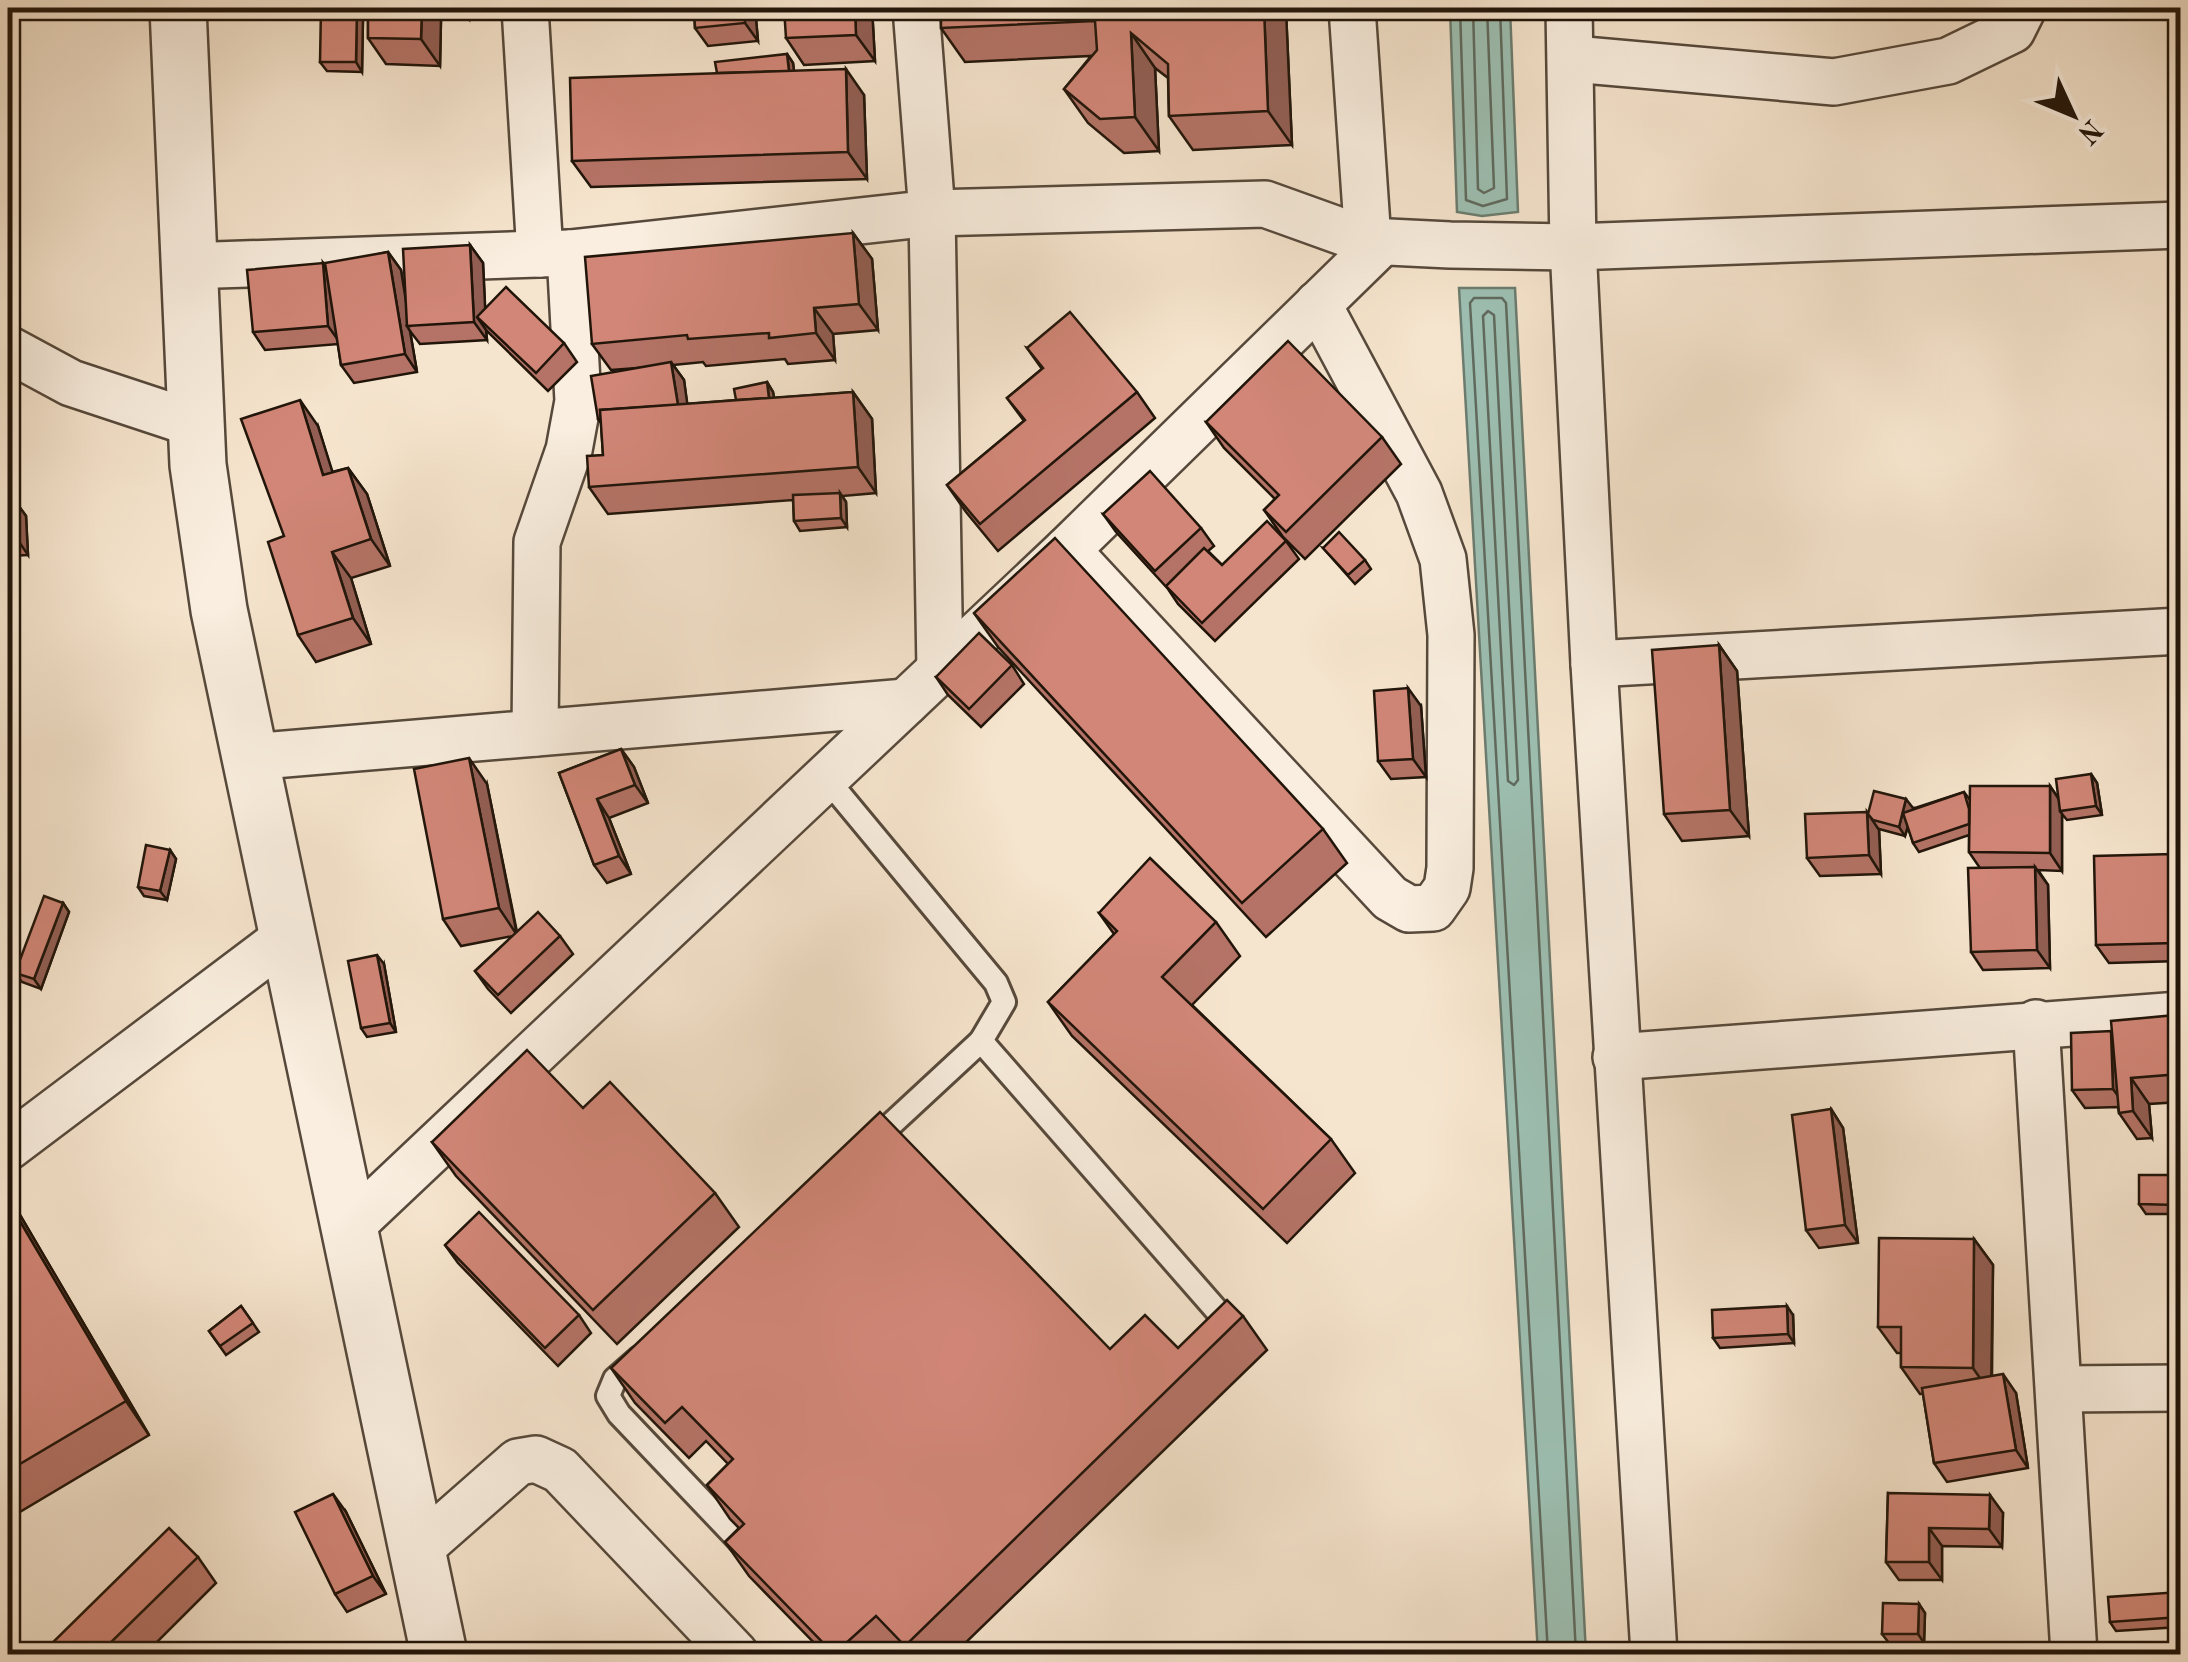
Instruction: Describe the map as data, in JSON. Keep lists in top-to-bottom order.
{
  "north": "bottom right"
}
